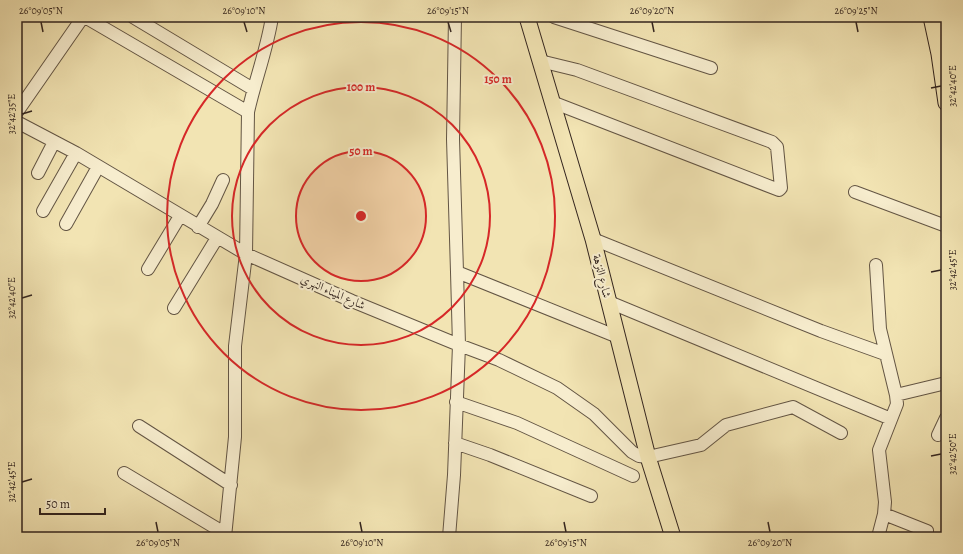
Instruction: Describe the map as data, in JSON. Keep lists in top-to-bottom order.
{
  "streets": {
    "main road": ["شارع النزهة"],
    "street": ["شارع الميناء النهري"]
  },
  "crossings": [
    ["شارع النزهة", "شارع الميناء النهري"]
  ],
  "scale_bar": "50 m",
  "coordinates": [
    "26°09'05\"N",
    "26°09'10\"N",
    "26°09'15\"N",
    "26°09'20\"N",
    "26°09'25\"N",
    "32°42'40\"E",
    "32°42'35\"E",
    "32°42'45\"E",
    "32°42'50\"E"
  ],
  "rings": ["150 m", "100 m", "50 m"]
}
